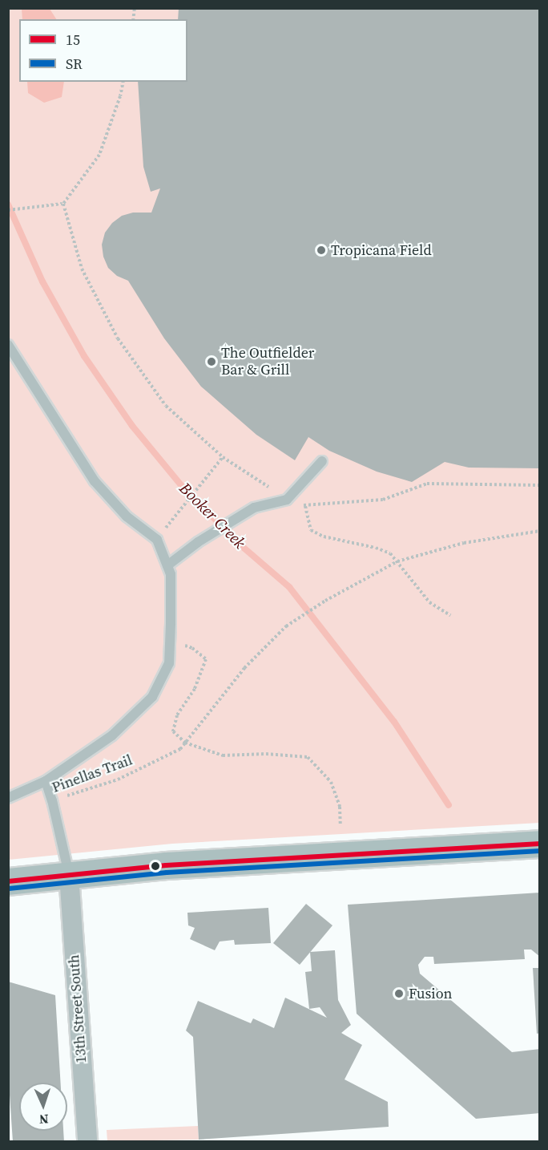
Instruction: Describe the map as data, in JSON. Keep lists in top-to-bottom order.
{
  "streets": {
    "street": ["13th Street South"],
    "path": ["Pinellas Trail"]
  },
  "water": ["Booker Creek"],
  "places": ["Tropicana Field", "The Outfielder Bar & Grill", "Fusion"],
  "lines": ["transit line 15", "transit line SR"],
  "legend": ["15", "SR"],
  "north": "bottom"
}
